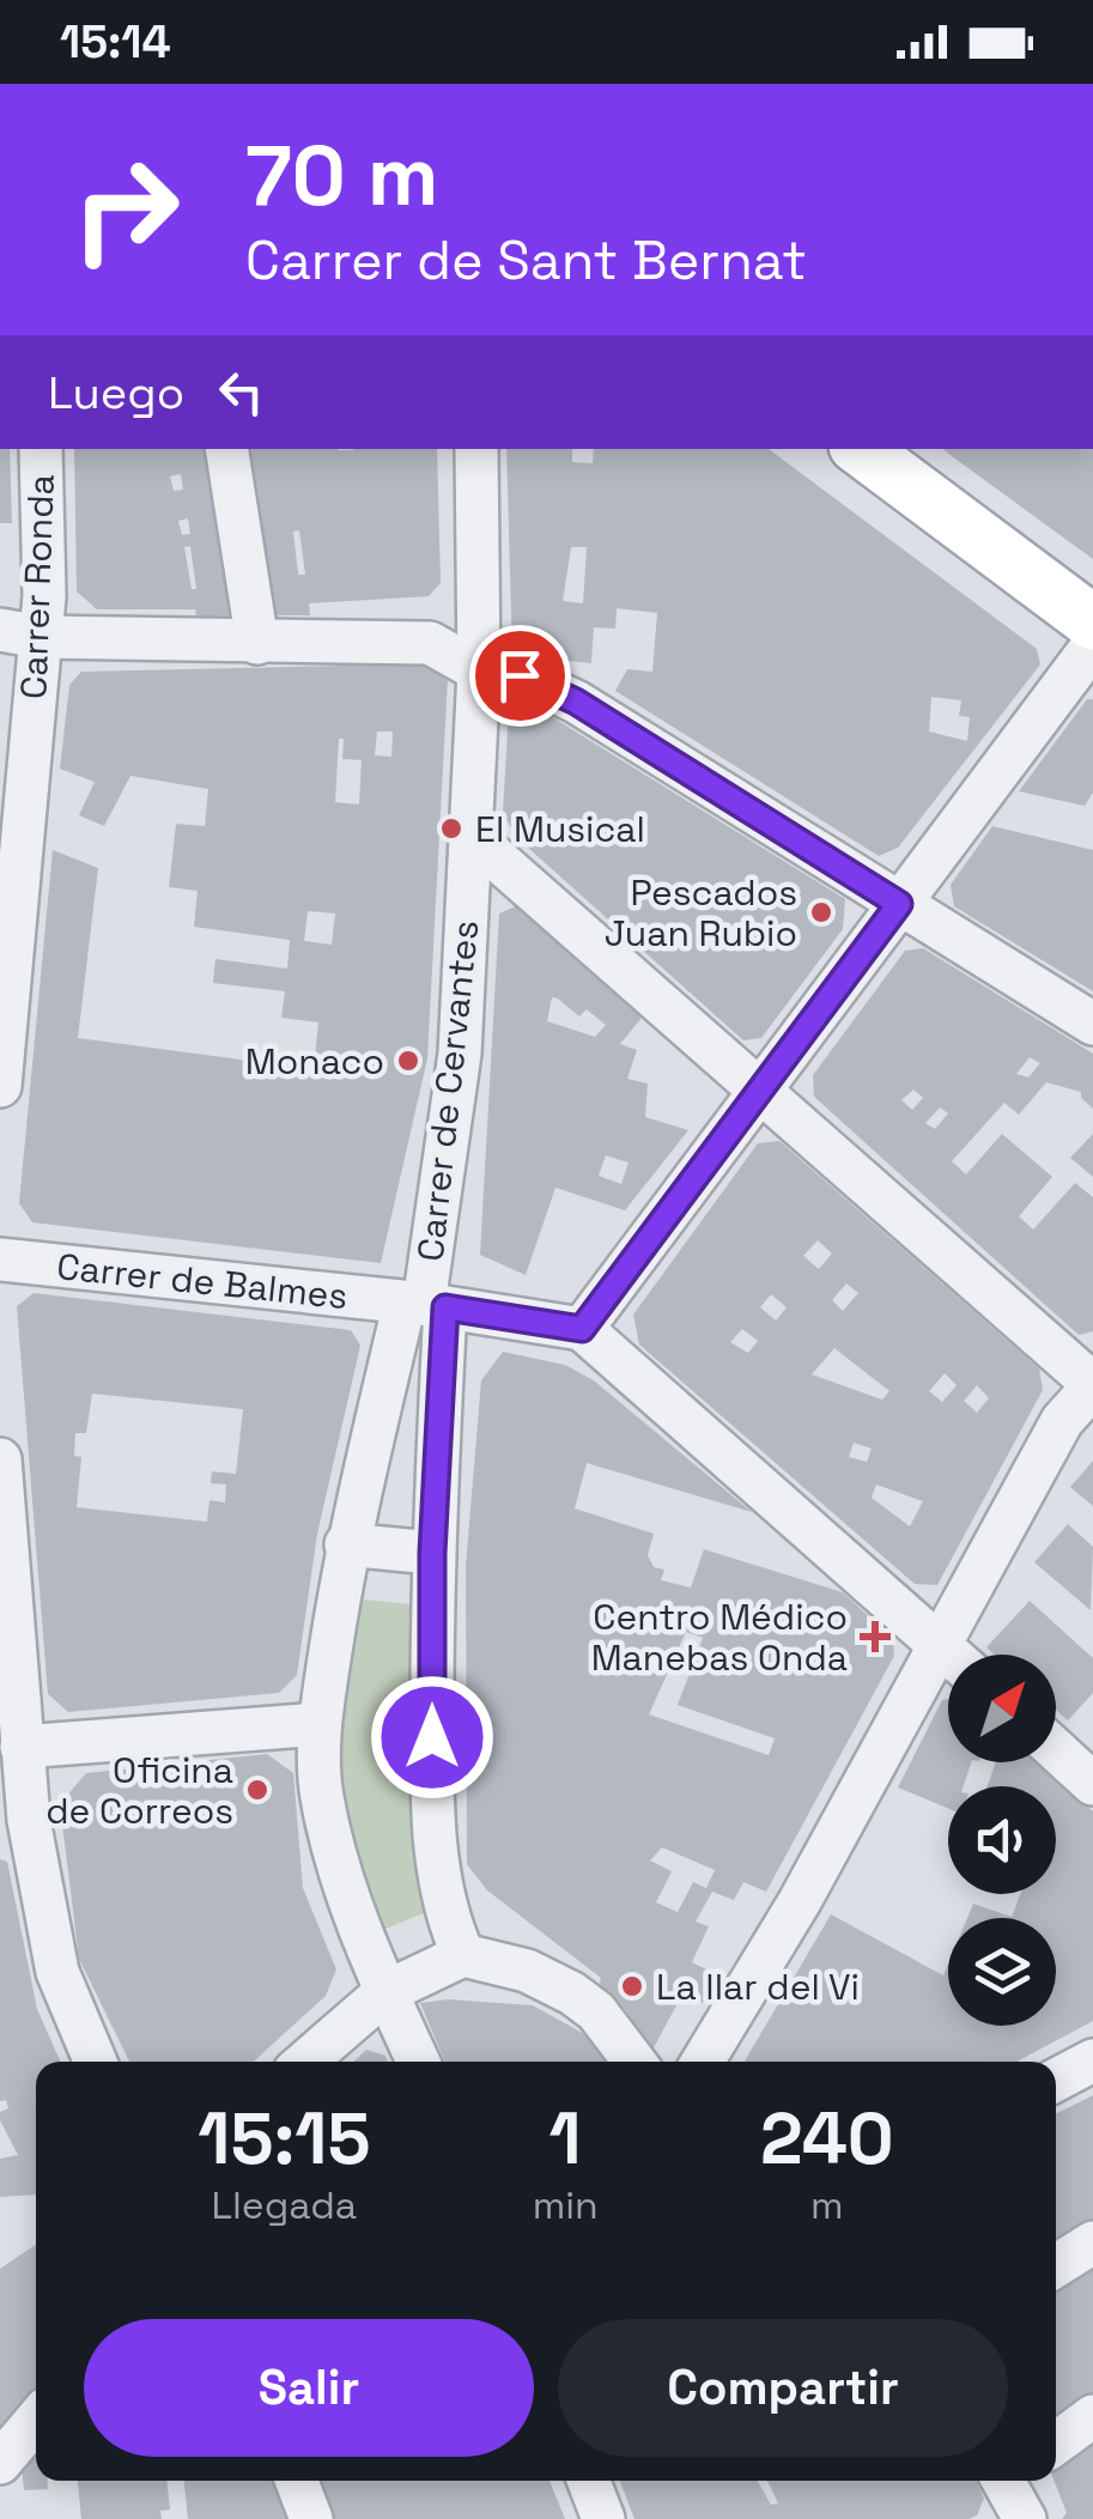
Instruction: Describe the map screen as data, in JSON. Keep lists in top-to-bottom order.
{
  "streets": {
    "street": ["Carrer Ronda", "Carrer de Cervantes", "Carrer de Balmes"]
  },
  "crossings": [
    ["Carrer de Cervantes", "Carrer de Balmes"]
  ],
  "places": {
    "other": [
      "El Musical",
      "Pescados Juan Rubio",
      "Monaco",
      "Oficina de Correos",
      "La llar del Vi"
    ],
    "health": ["Centro Médico Manebas Onda"]
  },
  "north": "top right",
  "page": {
    "status": "15:14",
    "turn": ["70 m", "Carrer de Sant Bernat"],
    "then": "Luego",
    "eta": [
      "15:15",
      "Llegada",
      "1",
      "min",
      "240",
      "m"
    ],
    "buttons": ["Salir", "Compartir"]
  }
}
